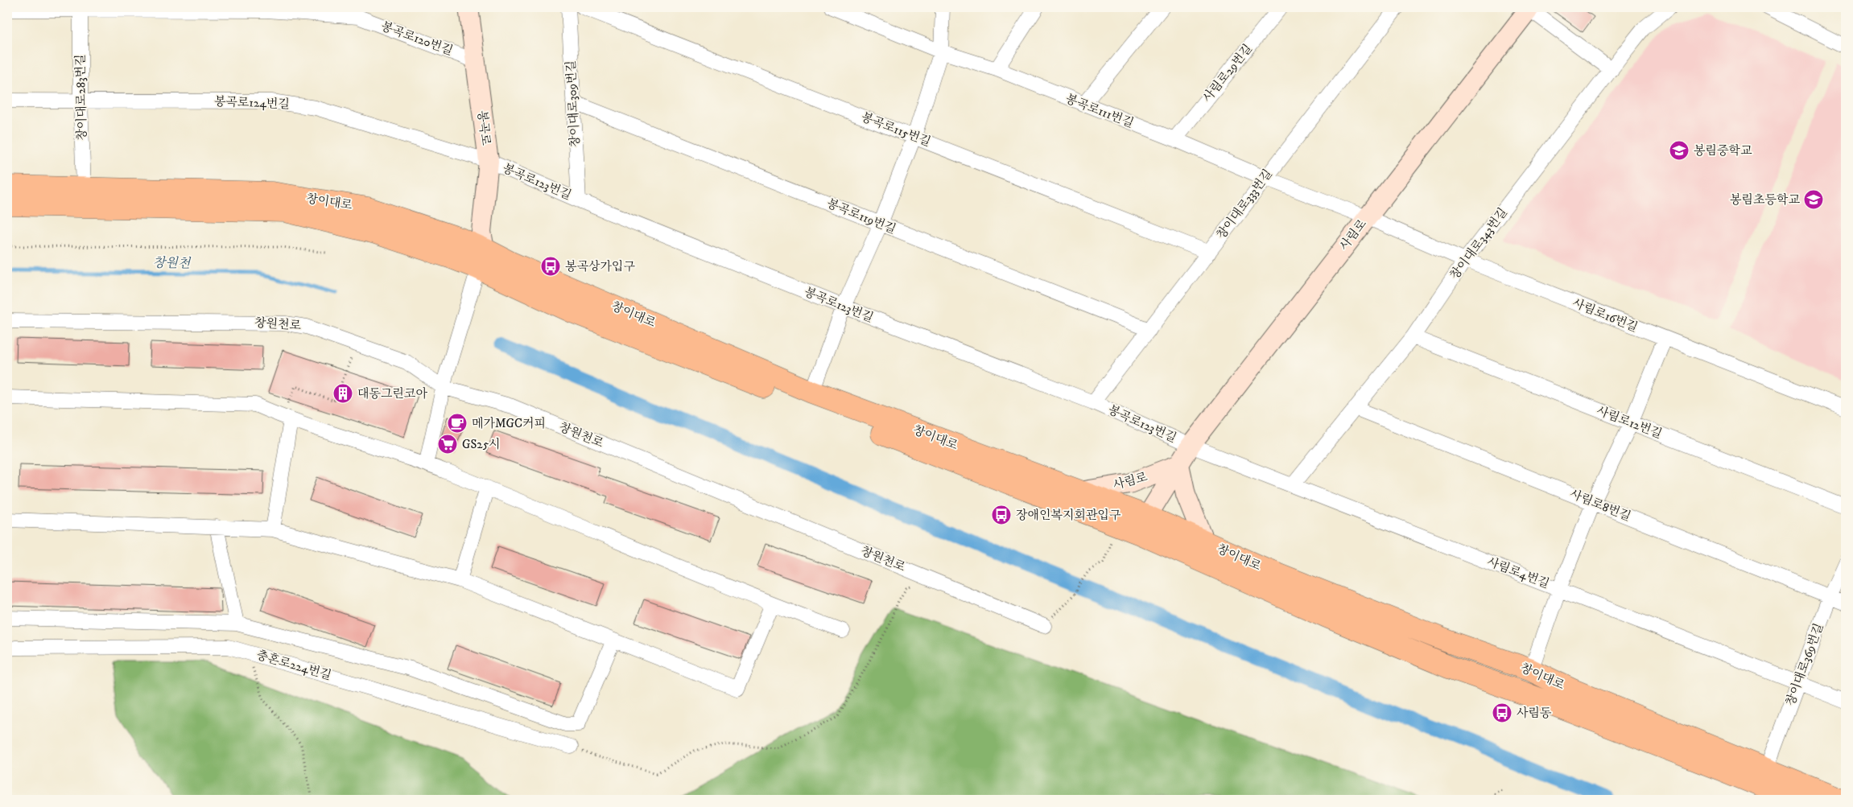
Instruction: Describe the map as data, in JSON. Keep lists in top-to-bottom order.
{
  "streets": {
    "main road": ["창이대로"],
    "street": [
      "봉곡로120번길",
      "사림로29번길",
      "창이대로283번길",
      "봉곡로124번길",
      "창이대로309번길",
      "봉곡로111번길",
      "봉곡로",
      "봉곡로115번길",
      "봉곡로123번길",
      "창이대로333번길",
      "봉곡로119번길",
      "사림로",
      "창이대로343번길",
      "사림로16번길",
      "창원천로",
      "사림로12번길",
      "사림로8번길",
      "사림로4번길",
      "창이대로369번길",
      "충혼로224번길"
    ]
  },
  "crossings": [
    ["봉곡로120번길", "창이대로283번길"],
    ["봉곡로120번길", "봉곡로"],
    ["사림로29번길", "봉곡로111번길"],
    ["창이대로283번길", "봉곡로124번길"],
    ["창이대로283번길", "창이대로"],
    ["봉곡로124번길", "봉곡로"],
    ["봉곡로124번길", "봉곡로123번길"],
    ["창이대로309번길", "봉곡로123번길"],
    ["창이대로309번길", "봉곡로119번길"],
    ["봉곡로111번길", "창이대로333번길"],
    ["봉곡로111번길", "사림로"],
    ["봉곡로111번길", "사림로16번길"],
    ["봉곡로", "봉곡로123번길"],
    ["봉곡로", "창이대로"],
    ["봉곡로115번길", "창이대로333번길"],
    ["봉곡로123번길", "창이대로333번길"],
    ["봉곡로123번길", "사림로"],
    ["봉곡로123번길", "사림로4번길"],
    ["창이대로", "사림로"],
    ["창이대로", "창이대로369번길"],
    ["창이대로333번길", "봉곡로119번길"],
    ["사림로", "사림로16번길"],
    ["사림로", "사림로4번길"],
    ["창이대로343번길", "사림로16번길"],
    ["창이대로343번길", "사림로12번길"],
    ["창이대로343번길", "사림로8번길"],
    ["창이대로343번길", "사림로4번길"],
    ["사림로8번길", "창이대로369번길"],
    ["사림로4번길", "창이대로369번길"]
  ],
  "water": ["창원천"],
  "places": {
    "school or university": ["봉림중학교", "봉림초등학교"],
    "bus stop": ["봉곡상가입구", "장애인복지회관입구", "사림동"],
    "building": ["대동그린코아"],
    "cafe": ["메가MGC커피"],
    "supermarket": ["GS25시"]
  }
}
